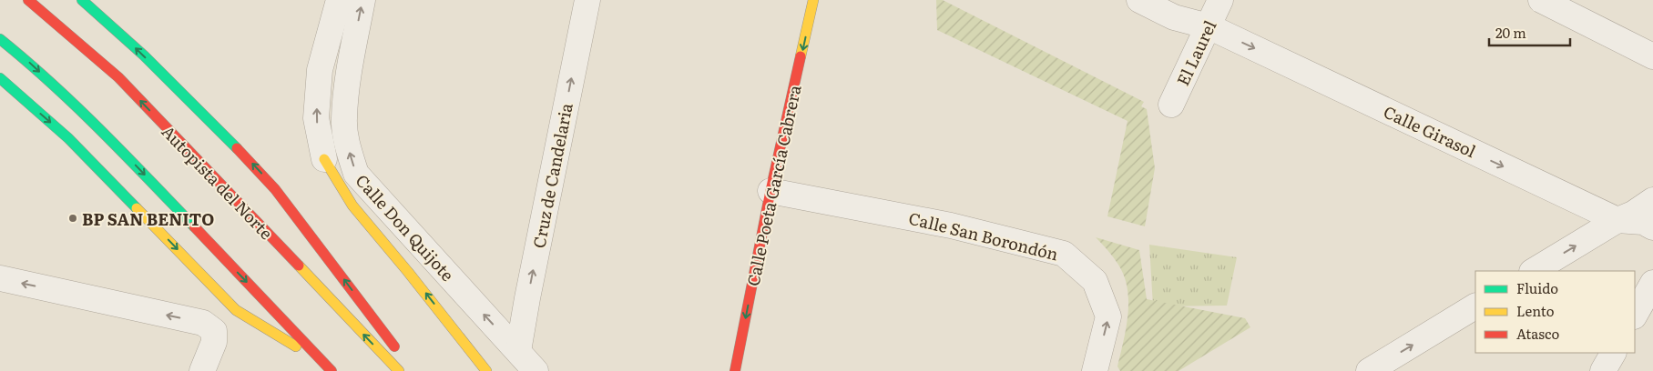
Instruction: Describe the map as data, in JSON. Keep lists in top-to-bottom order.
{
  "streets": {
    "main road": ["Autopista del Norte", "Calle Poeta García Cabrera"],
    "street": [
      "El Laurel",
      "Calle Girasol",
      "Cruz de Candelaria",
      "Calle Don Quijote",
      "Calle San Borondón"
    ]
  },
  "crossings": [
    ["El Laurel", "Calle Girasol"],
    ["Cruz de Candelaria", "Calle Don Quijote"],
    ["Calle Poeta García Cabrera", "Calle San Borondón"]
  ],
  "one_way": [
    "Calle Girasol",
    "Cruz de Candelaria",
    "Calle Poeta García Cabrera",
    "Calle Don Quijote",
    "Calle San Borondón"
  ],
  "places": ["BP SAN BENITO"],
  "legend": ["Fluido", "Lento", "Atasco"],
  "scale_bar": "20 m"
}
